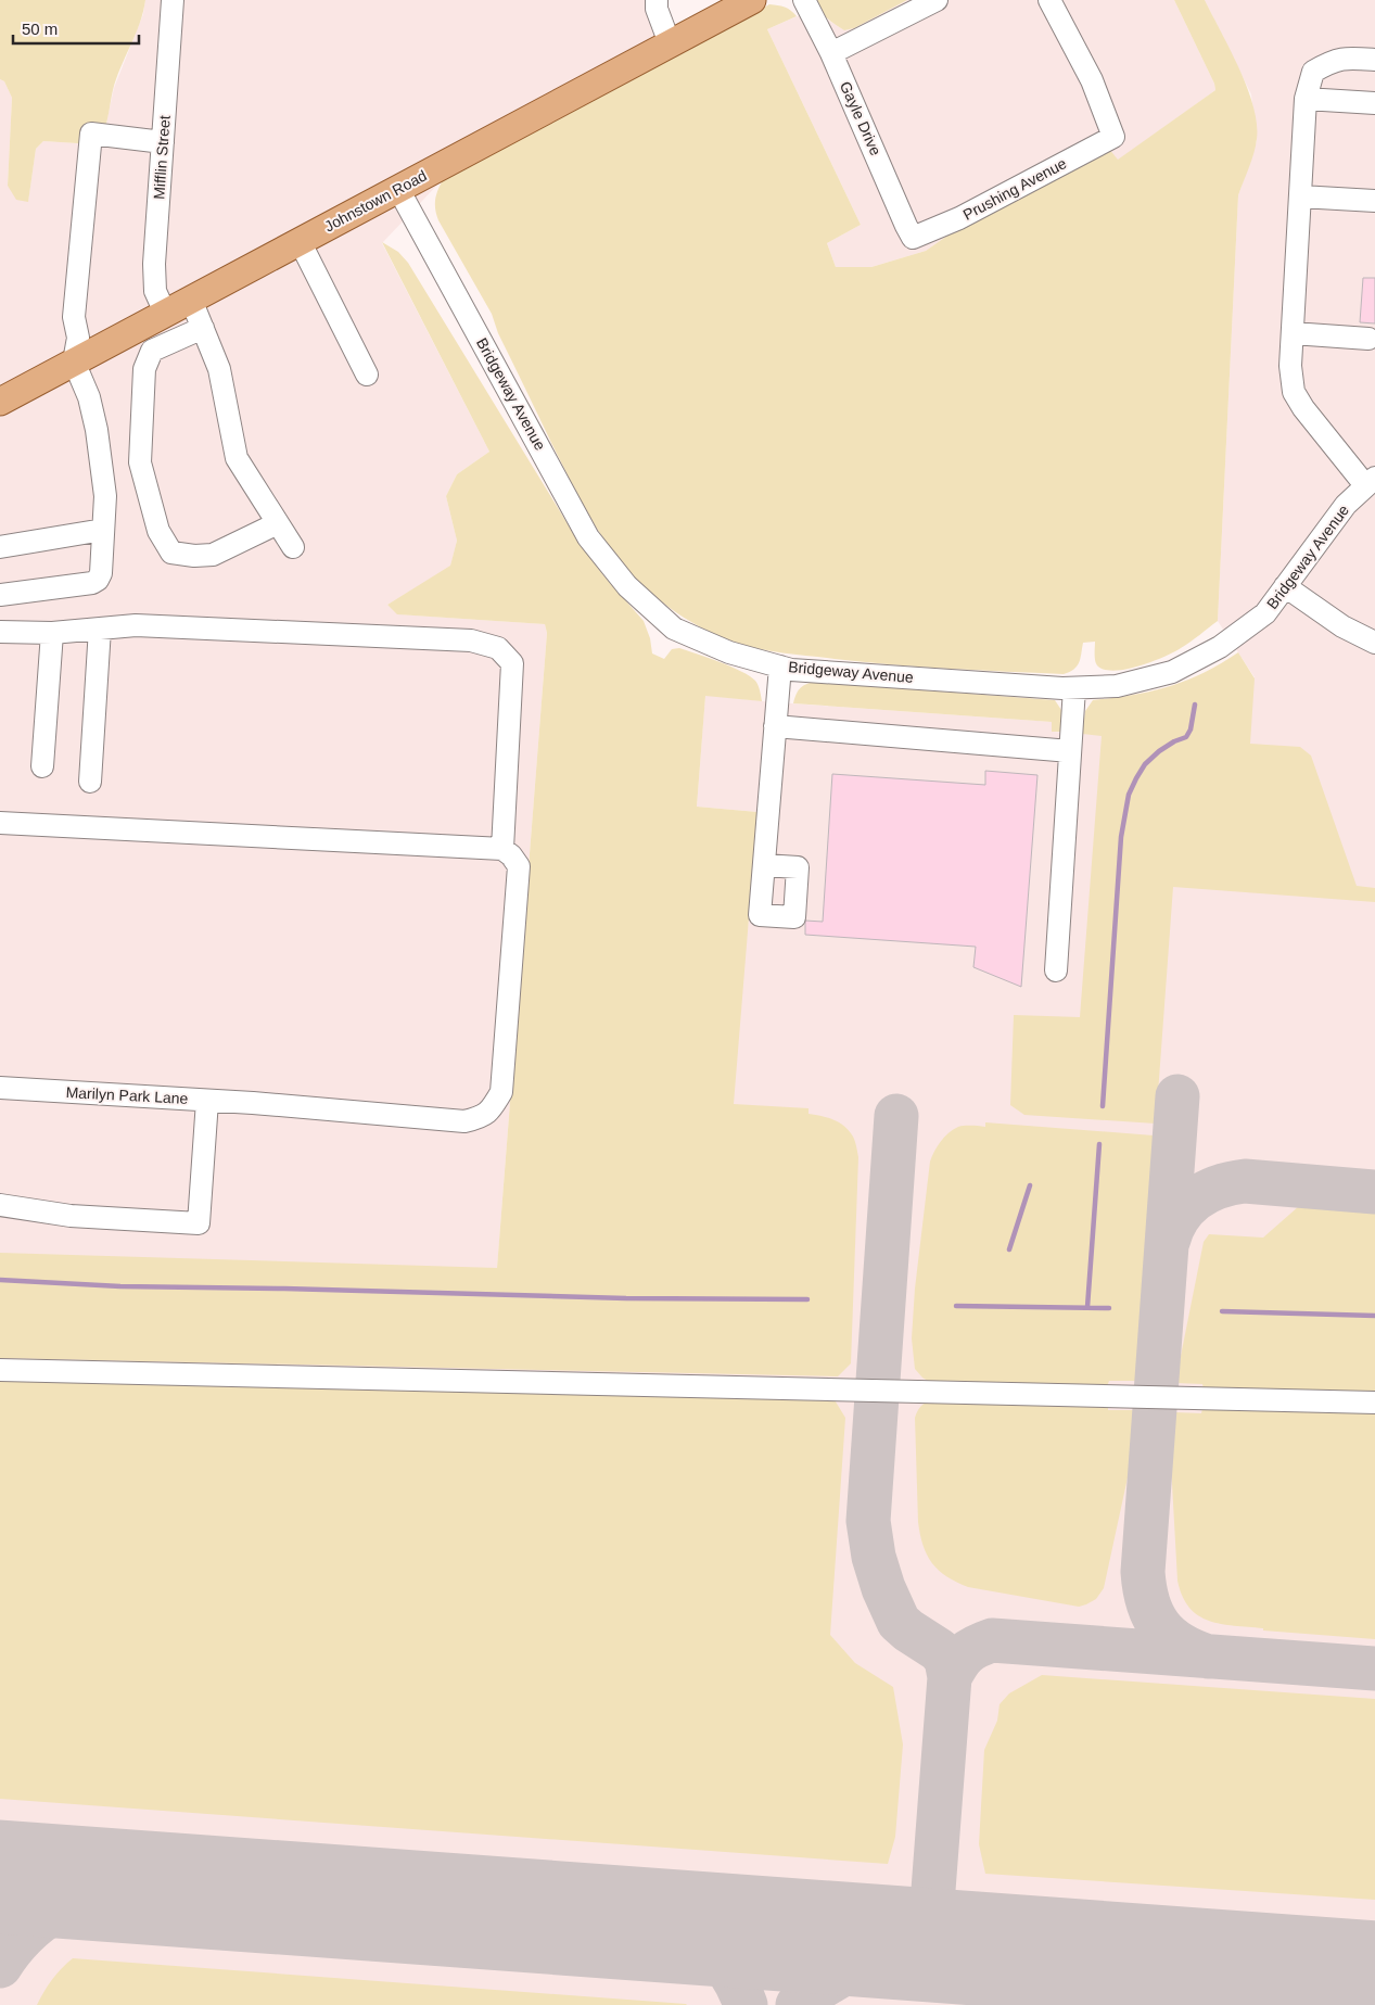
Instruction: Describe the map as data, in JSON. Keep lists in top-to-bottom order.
{
  "streets": {
    "main road": ["Johnstown Road"],
    "street": [
      "Gayle Drive",
      "Mifflin Street",
      "Prushing Avenue",
      "Bridgeway Avenue",
      "Marilyn Park Lane"
    ]
  },
  "crossings": [
    ["Gayle Drive", "Prushing Avenue"],
    ["Mifflin Street", "Johnstown Road"],
    ["Johnstown Road", "Bridgeway Avenue"]
  ],
  "scale_bar": "50 m"
}
